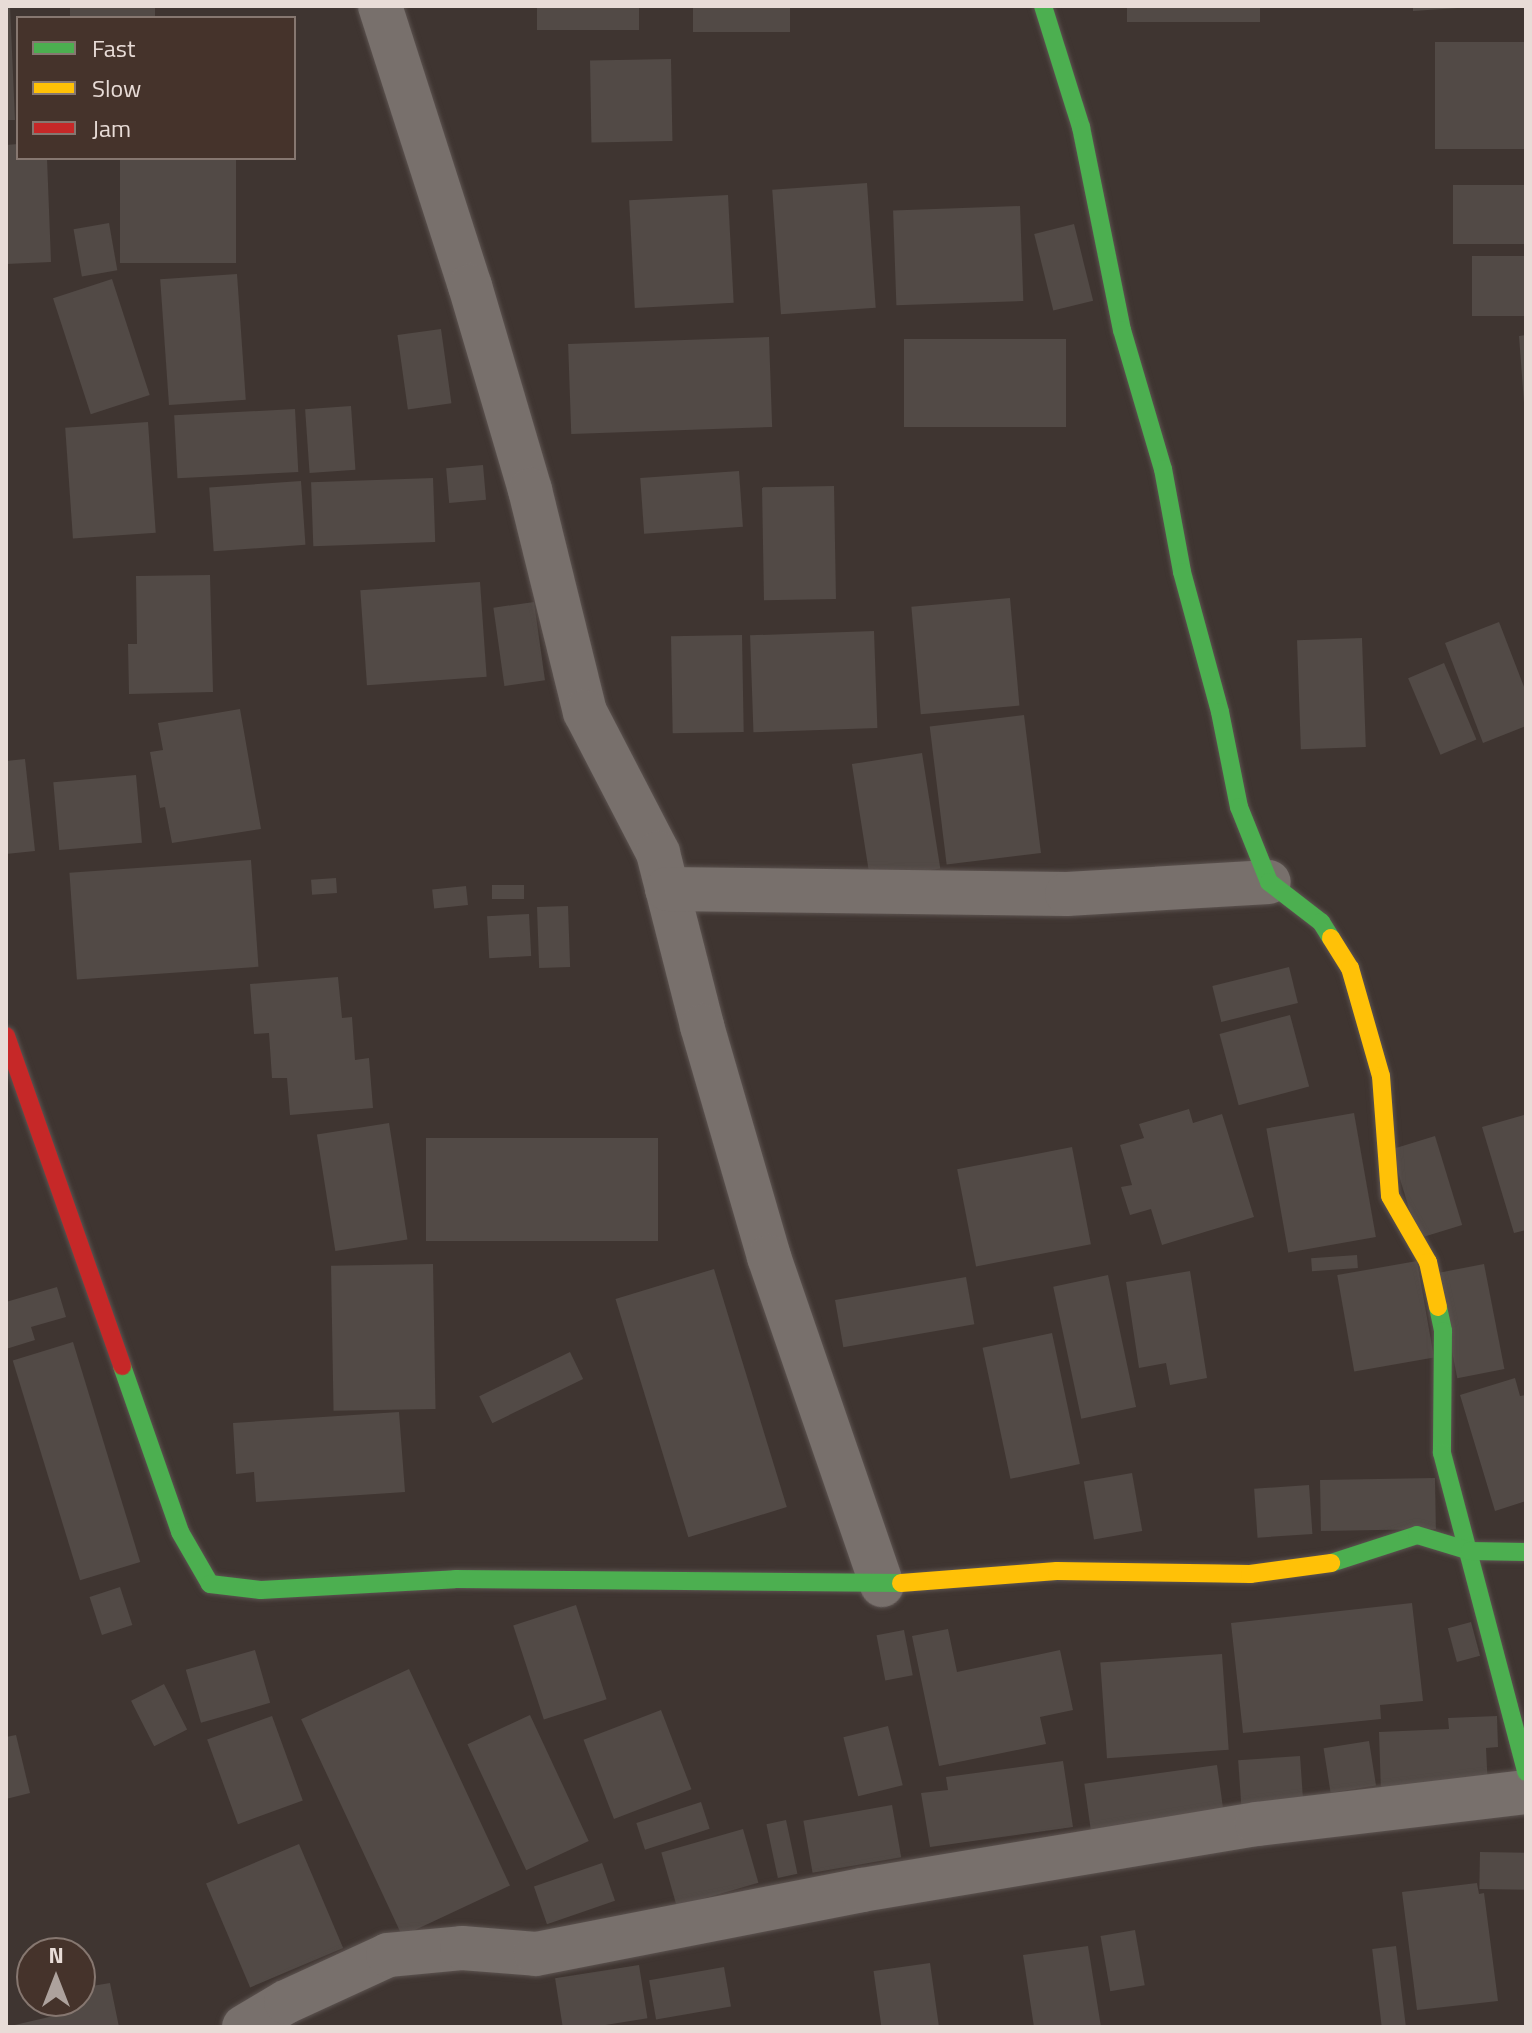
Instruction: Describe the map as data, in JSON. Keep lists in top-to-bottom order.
{
  "legend": ["Fast", "Slow", "Jam"],
  "north": "top"
}
